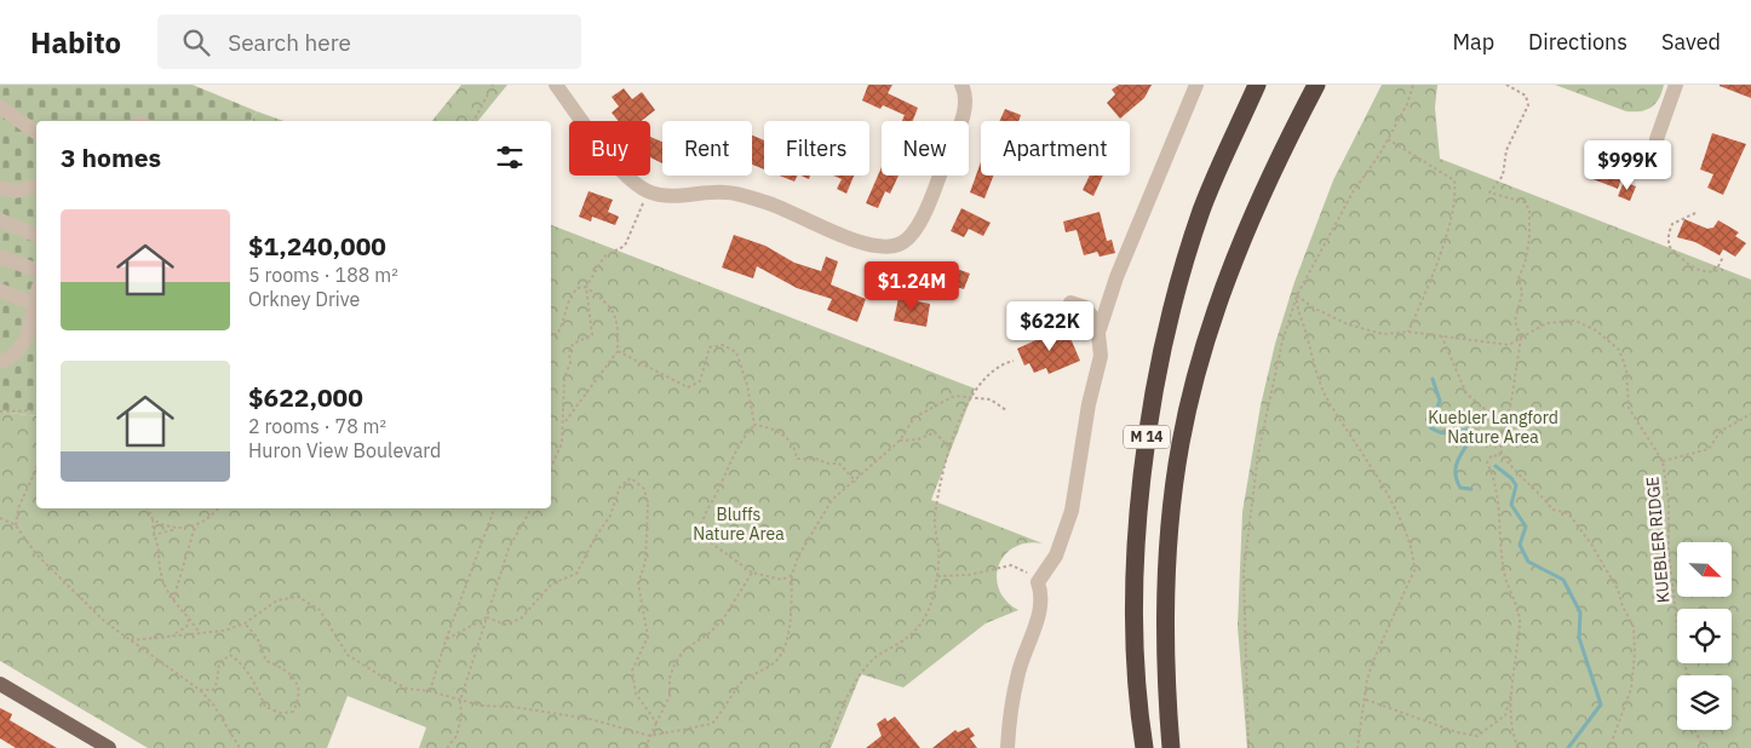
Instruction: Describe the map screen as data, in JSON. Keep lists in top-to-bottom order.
{
  "streets": {
    "highway": ["M 14"],
    "path": ["KUEBLER RIDGE"]
  },
  "parks": ["Kuebler Langford Nature Area", "Bluffs Nature Area"],
  "north": "bottom right",
  "page": {
    "header": "Habito",
    "search": "Search here",
    "nav": ["Map", "Directions", "Saved"],
    "chip": [
      "Buy",
      "Rent",
      "Filters",
      "New",
      "Apartment"
    ],
    "heading": "3 homes",
    "price": ["$999K", "$1.24M", "$622K"],
    "list": [
      {
        "name": "$1,240,000",
        "note": "5 rooms · 188 m² · Orkney Drive"
      },
      {
        "name": "$622,000",
        "note": "2 rooms · 78 m² · Huron View Boulevard"
      }
    ]
  }
}
